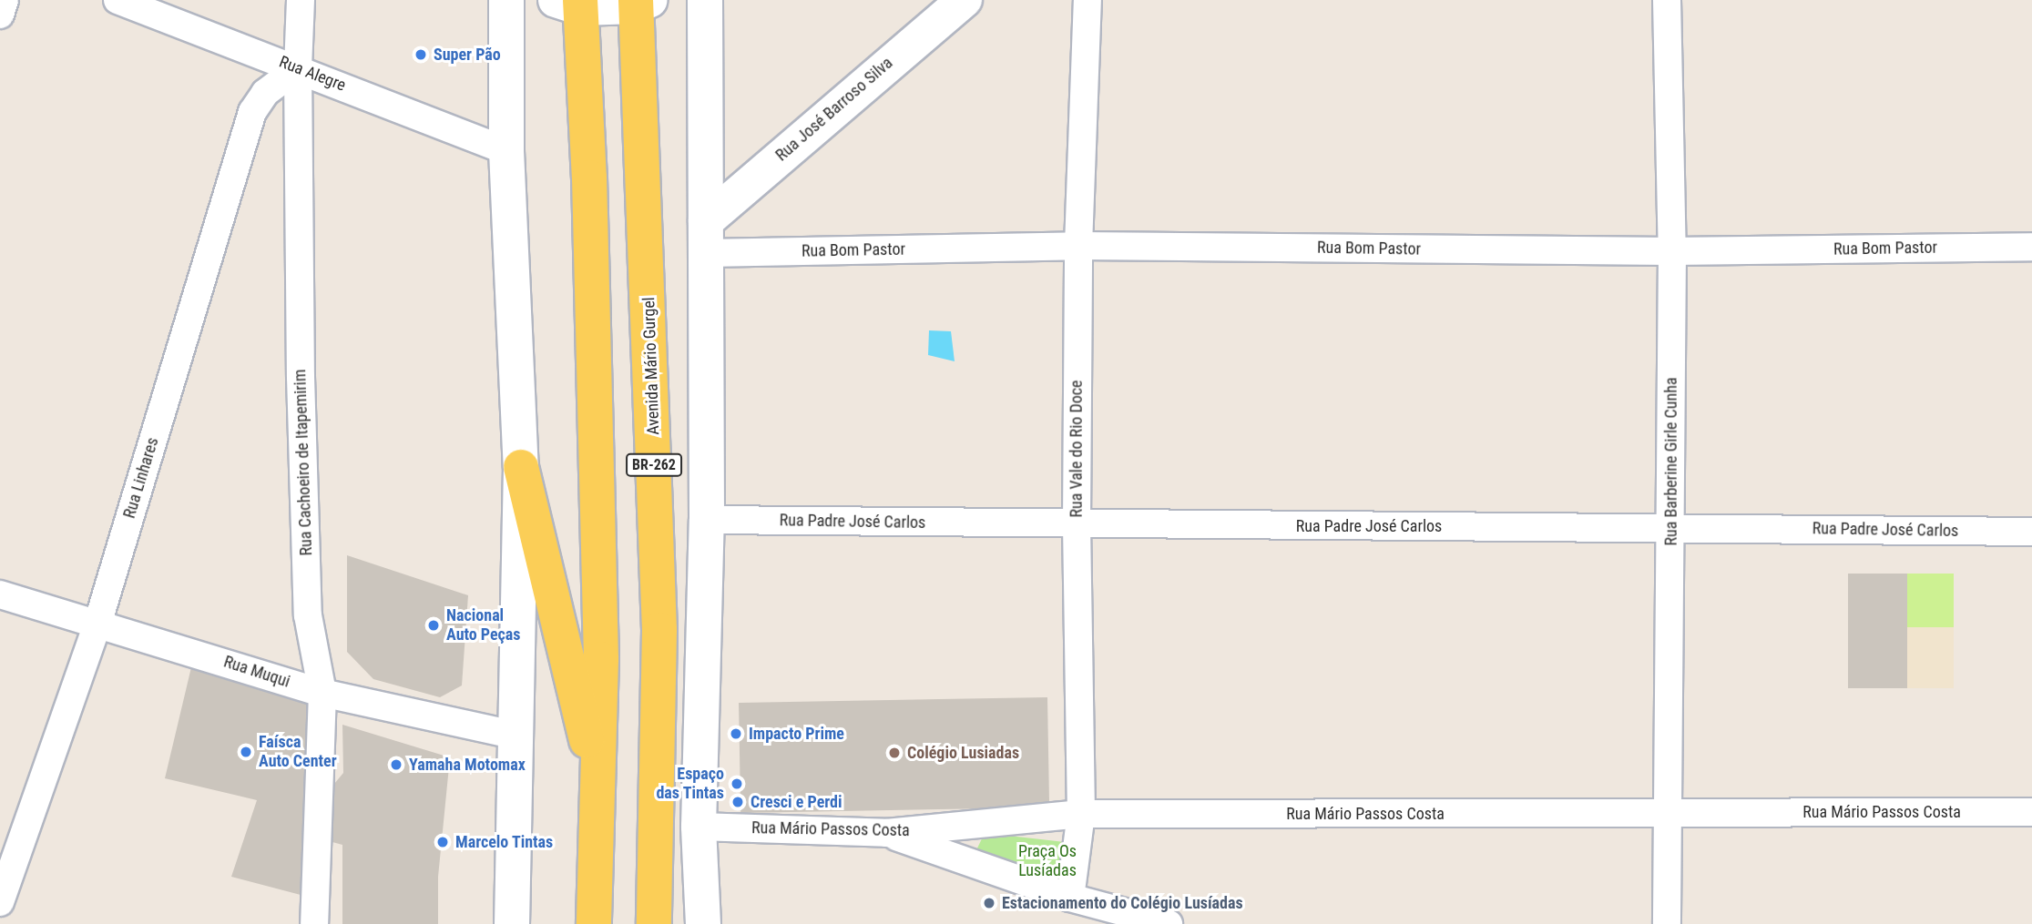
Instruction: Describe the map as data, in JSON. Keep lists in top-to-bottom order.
{
  "streets": {
    "main road": ["Rua José Barroso Silva", "Avenida Mário Gurgel", "BR-262"],
    "street": [
      "Rua Alegre",
      "Rua Bom Pastor",
      "Rua Vale do Rio Doce",
      "Rua Barberine Girle Cunha",
      "Rua Cachoeiro de Itapemirim",
      "Rua Linhares",
      "Rua Padre José Carlos",
      "Rua Muqui",
      "Rua Mário Passos Costa"
    ]
  },
  "crossings": [
    ["Rua Alegre", "Rua Cachoeiro de Itapemirim"],
    ["Rua Alegre", "Rua Linhares"],
    ["Rua José Barroso Silva", "Rua Bom Pastor"],
    ["Rua José Barroso Silva", "BR-262"],
    ["Rua Bom Pastor", "Rua Vale do Rio Doce"],
    ["Rua Bom Pastor", "Rua Barberine Girle Cunha"],
    ["Rua Bom Pastor", "BR-262"],
    ["Rua Vale do Rio Doce", "Rua Padre José Carlos"],
    ["Rua Vale do Rio Doce", "Rua Mário Passos Costa"],
    ["Rua Barberine Girle Cunha", "Rua Padre José Carlos"],
    ["Rua Barberine Girle Cunha", "Rua Mário Passos Costa"],
    ["Rua Cachoeiro de Itapemirim", "Rua Linhares"],
    ["Rua Cachoeiro de Itapemirim", "Rua Muqui"],
    ["BR-262", "Rua Padre José Carlos"],
    ["BR-262", "Rua Mário Passos Costa"],
    ["Rua Linhares", "Rua Muqui"]
  ],
  "parks": ["Praça Os Lusíadas"],
  "places": [
    "Super Pão",
    "Nacional Auto Peças",
    "Impacto Prime",
    "Faísca Auto Center",
    "Colégio Lusiadas",
    "Yamaha Motomax",
    "Espaço das Tintas",
    "Cresci e Perdi",
    "Marcelo Tintas",
    "Estacionamento do Colégio Lusíadas"
  ]
}
